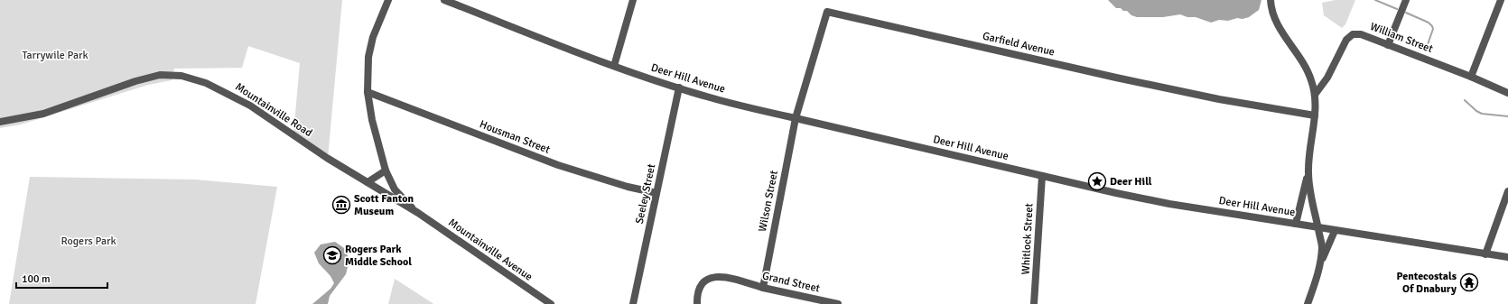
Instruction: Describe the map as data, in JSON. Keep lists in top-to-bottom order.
{
  "streets": {
    "street": [
      "William Street",
      "Garfield Avenue",
      "Deer Hill Avenue",
      "Mountainville Road",
      "Housman Street",
      "Seeley Street",
      "Wilson Street",
      "Whitlock Street",
      "Mountainville Avenue",
      "Grand Street"
    ]
  },
  "crossings": [
    ["Garfield Avenue", "Deer Hill Avenue"],
    ["Garfield Avenue", "Wilson Street"],
    ["Deer Hill Avenue", "Seeley Street"],
    ["Deer Hill Avenue", "Wilson Street"],
    ["Deer Hill Avenue", "Whitlock Street"],
    ["Mountainville Road", "Mountainville Avenue"],
    ["Housman Street", "Seeley Street"],
    ["Wilson Street", "Grand Street"]
  ],
  "parks": ["Tarrywile Park", "Rogers Park"],
  "places": {
    "place": ["Deer Hill"],
    "museum": ["Scott Fanton Museum"],
    "school or university": ["Rogers Park Middle School"],
    "temple": ["Pentecostals Of Dnabury"]
  },
  "scale_bar": "100 m"
}
